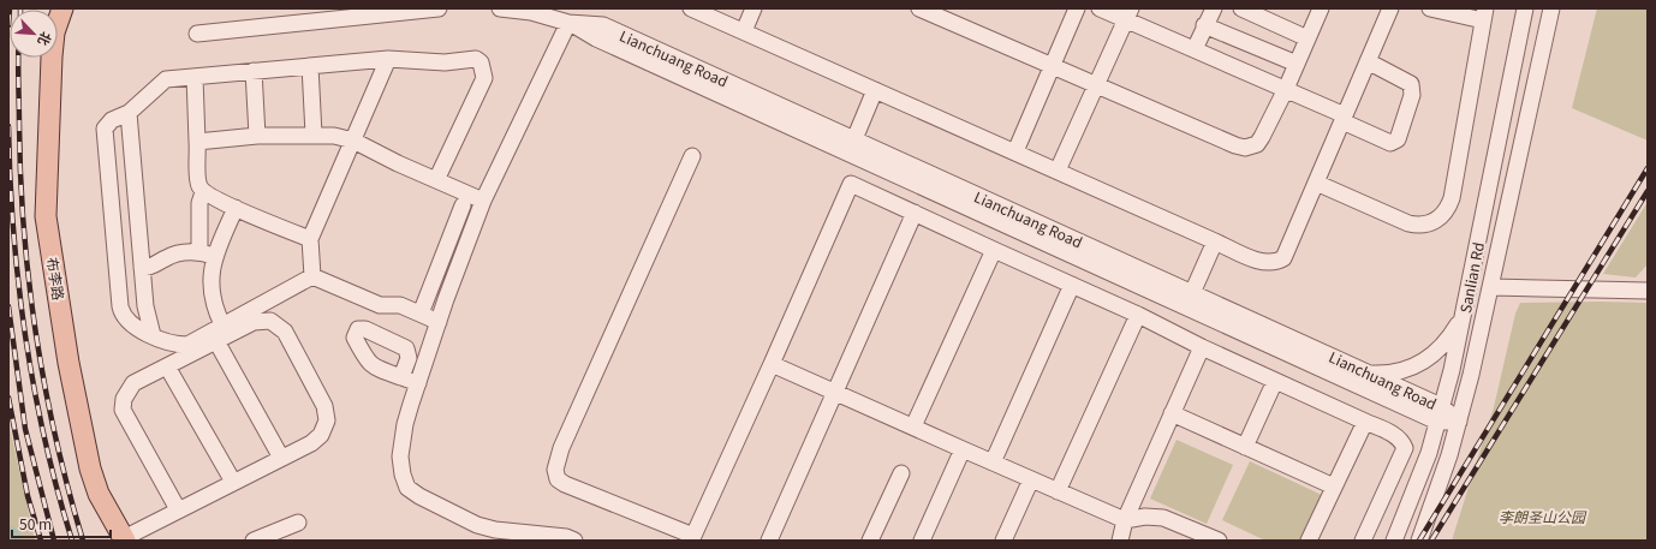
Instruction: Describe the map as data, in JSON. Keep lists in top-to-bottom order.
{
  "streets": {
    "main road": ["布李路"],
    "street": ["Lianchuang Road", "Sanlian Rd"]
  },
  "crossings": [
    ["Lianchuang Road", "Sanlian Rd"]
  ],
  "parks": ["李朗圣山公园"],
  "scale_bar": "50 m",
  "north": "bottom right"
}
